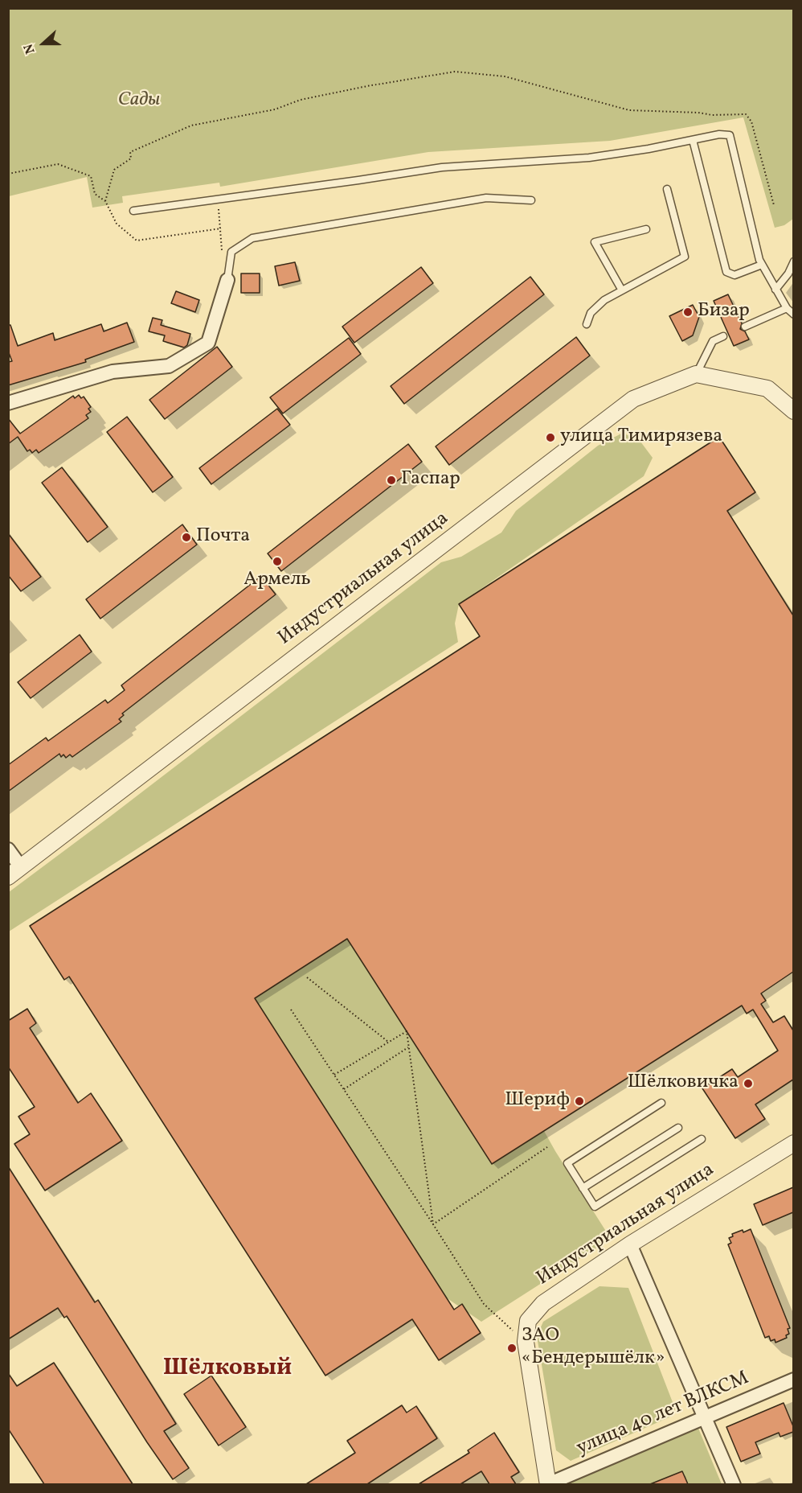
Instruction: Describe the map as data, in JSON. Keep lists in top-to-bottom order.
{
  "streets": {
    "street": ["Индустриальная улица", "улица 40 лет ВЛКСМ"]
  },
  "crossings": [
    ["Индустриальная улица", "улица 40 лет ВЛКСМ"]
  ],
  "districts": ["Шёлковый"],
  "parks": ["Сады"],
  "places": [
    "Бизар",
    "улица Тимирязева",
    "Гаспар",
    "Почта",
    "Армель",
    "Шёлковичка",
    "Шериф",
    "ЗАО «Бендерышёлк»"
  ],
  "north": "left"
}
